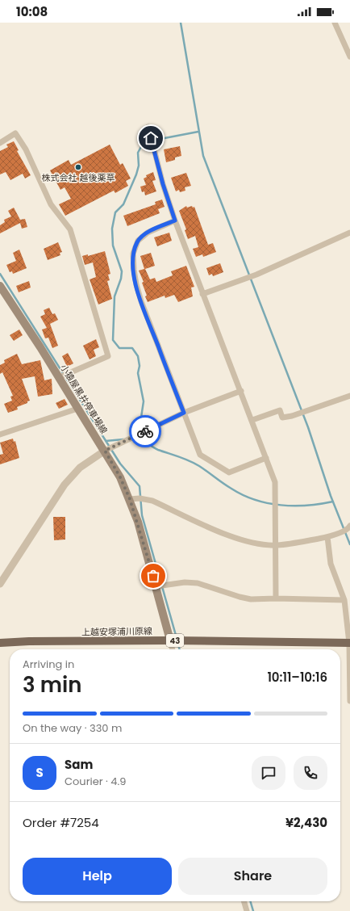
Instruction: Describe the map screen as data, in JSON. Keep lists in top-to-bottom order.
{
  "streets": {
    "main road": ["小猿屋黒井停車場線", "上越安塚浦川原線", "43"]
  },
  "crossings": [
    ["小猿屋黒井停車場線", "上越安塚浦川原線"]
  ],
  "places": ["株式会社 越後薬草"],
  "page": {
    "status": "10:08",
    "heading": ["3 min", "Arriving in", "10:11–10:16"],
    "panel": [
      "Sam",
      "Courier · 4.9",
      "Order #7254",
      "¥2,430"
    ],
    "bar": "On the way · 330 m",
    "round": "S",
    "buttons": ["Help", "Share"]
  }
}
